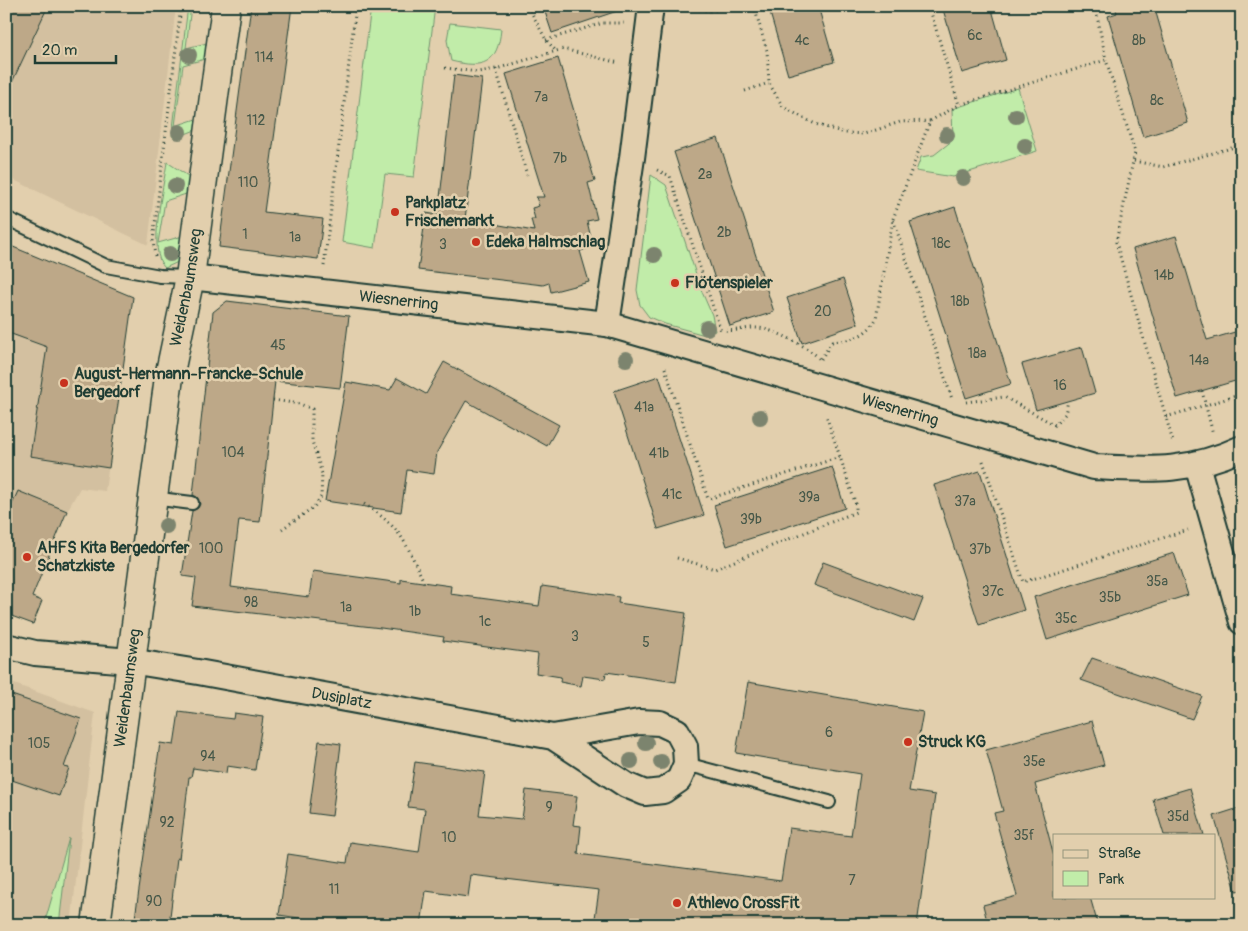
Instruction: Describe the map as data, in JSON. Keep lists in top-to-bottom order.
{
  "streets": {
    "street": ["Weidenbaumsweg", "Wiesnerring", "Dusiplatz"]
  },
  "crossings": [
    ["Weidenbaumsweg", "Wiesnerring"],
    ["Weidenbaumsweg", "Dusiplatz"]
  ],
  "places": [
    "Parkplatz Frischemarkt",
    "Edeka Halmschlag",
    "Flötenspieler",
    "August-Hermann-Francke-Schule Bergedorf",
    "AHFS Kita Bergedorfer Schatzkiste",
    "Struck KG",
    "Athlevo CrossFit"
  ],
  "house_numbers": [
    "6c",
    "4c",
    "8b",
    "114",
    "7a",
    "8c",
    "112",
    "7b",
    "2a",
    "110",
    "2b",
    "1",
    "1a",
    "18c",
    "3",
    "14b",
    "18b",
    "20",
    "45",
    "18a",
    "14a",
    "16",
    "41a",
    "104",
    "41b",
    "41c",
    "39a",
    "37a",
    "39b",
    "100",
    "37b",
    "35a",
    "37c",
    "35b",
    "98",
    "1a",
    "1b",
    "35c",
    "1c",
    "3",
    "5",
    "6",
    "105",
    "94",
    "35e",
    "9",
    "35d",
    "92",
    "35f",
    "10",
    "7",
    "11",
    "90"
  ],
  "legend": ["Straße", "Park"],
  "scale_bar": "20 m"
}
